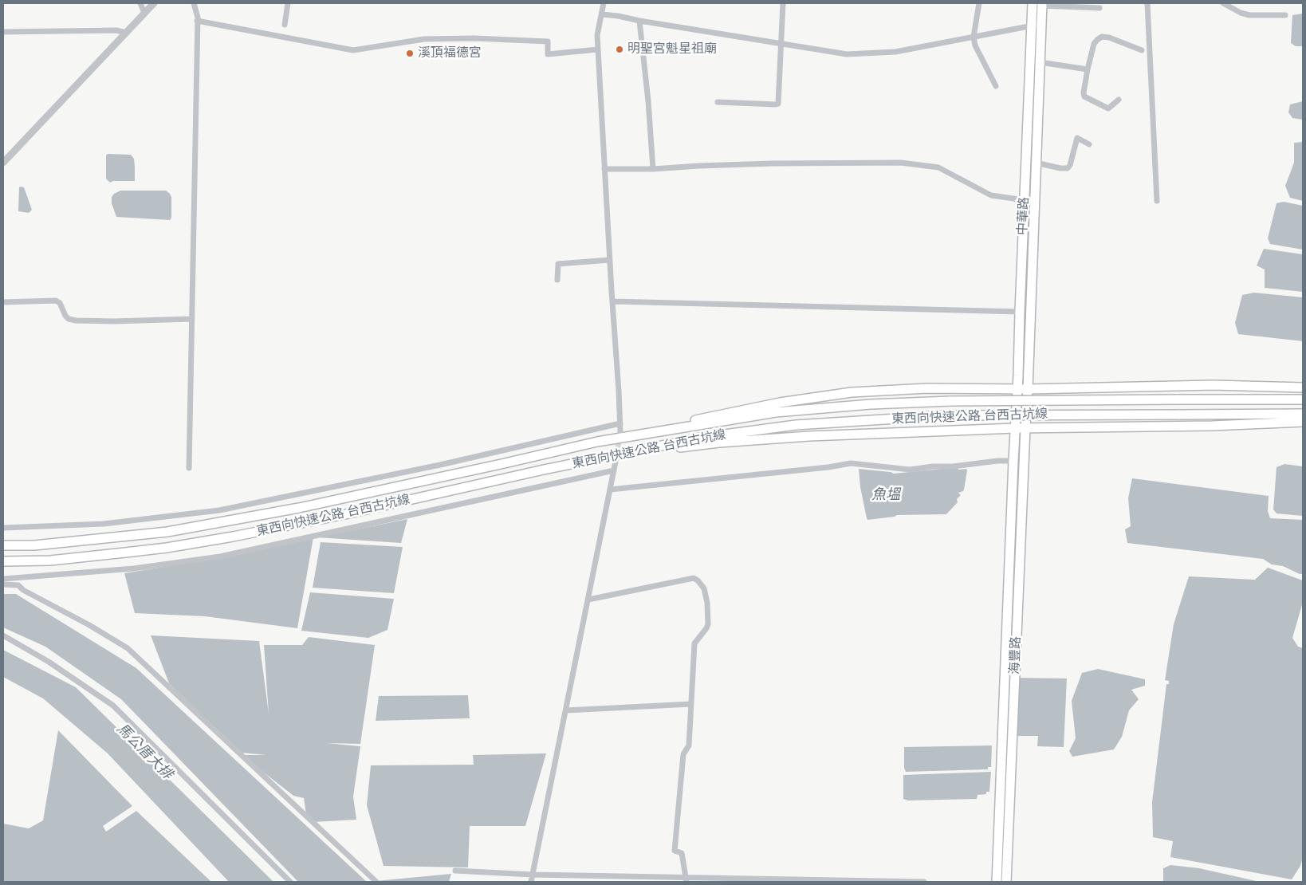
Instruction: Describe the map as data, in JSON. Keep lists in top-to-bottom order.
{
  "streets": {
    "main road": ["中華路", "東西向快速公路 台西古坑線", "海豐路"]
  },
  "crossings": [
    ["中華路", "海豐路"]
  ],
  "water": ["魚塭", "馬公厝大排"],
  "places": ["明聖宮魁星祖廟", "溪頂福德宮"]
}
